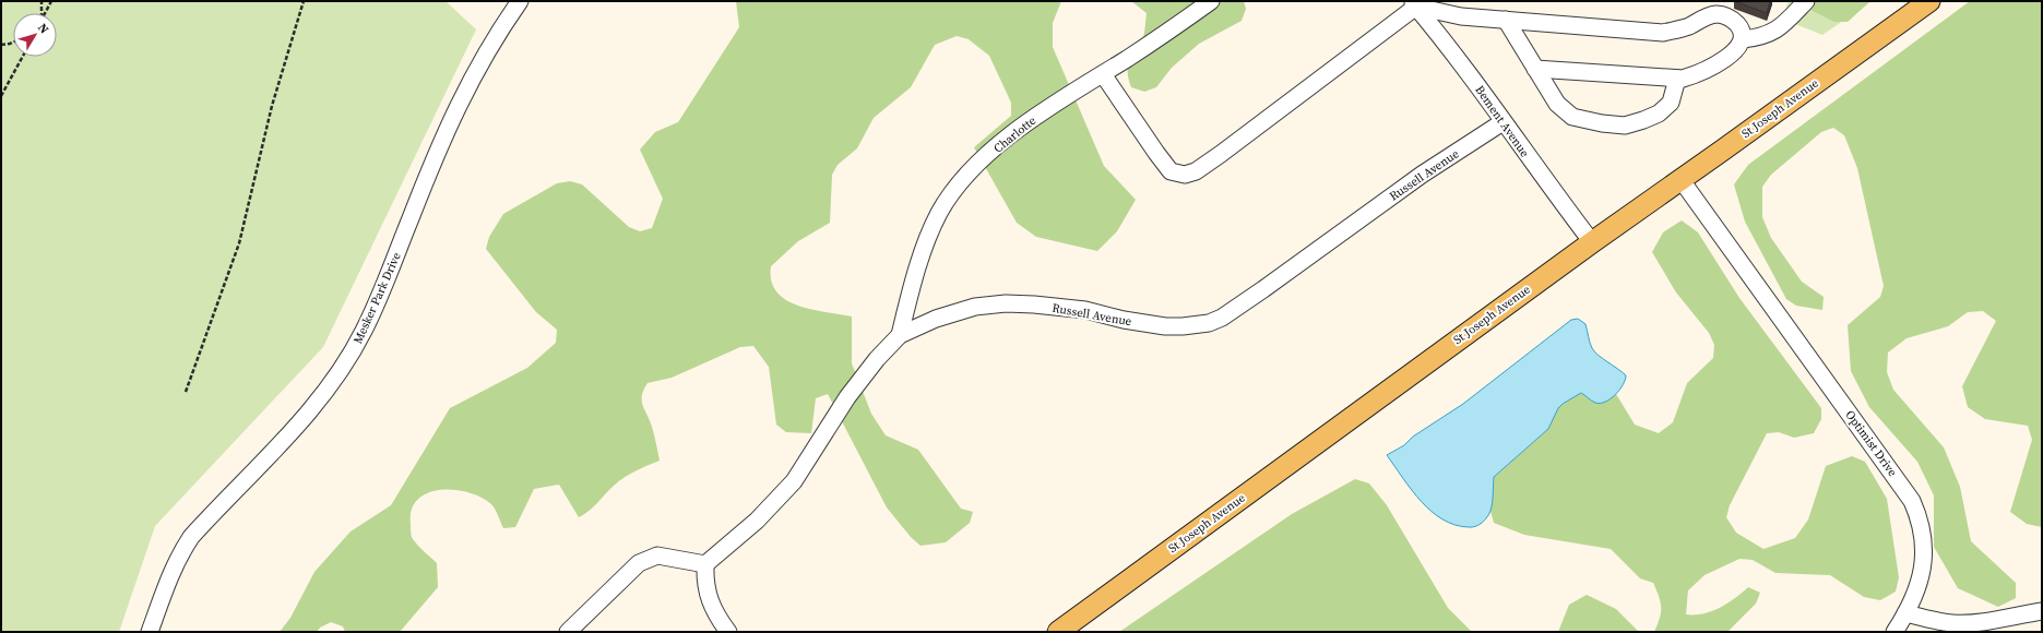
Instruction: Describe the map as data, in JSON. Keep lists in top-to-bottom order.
{
  "streets": {
    "main road": ["St Joseph Avenue"],
    "street": [
      "Bement Avenue",
      "Charlotte",
      "Russell Avenue",
      "Mesker Park Drive",
      "Optimist Drive"
    ]
  },
  "crossings": [
    ["St Joseph Avenue", "Bement Avenue"],
    ["St Joseph Avenue", "Optimist Drive"],
    ["Bement Avenue", "Russell Avenue"],
    ["Charlotte", "Russell Avenue"]
  ],
  "north": "top right"
}
